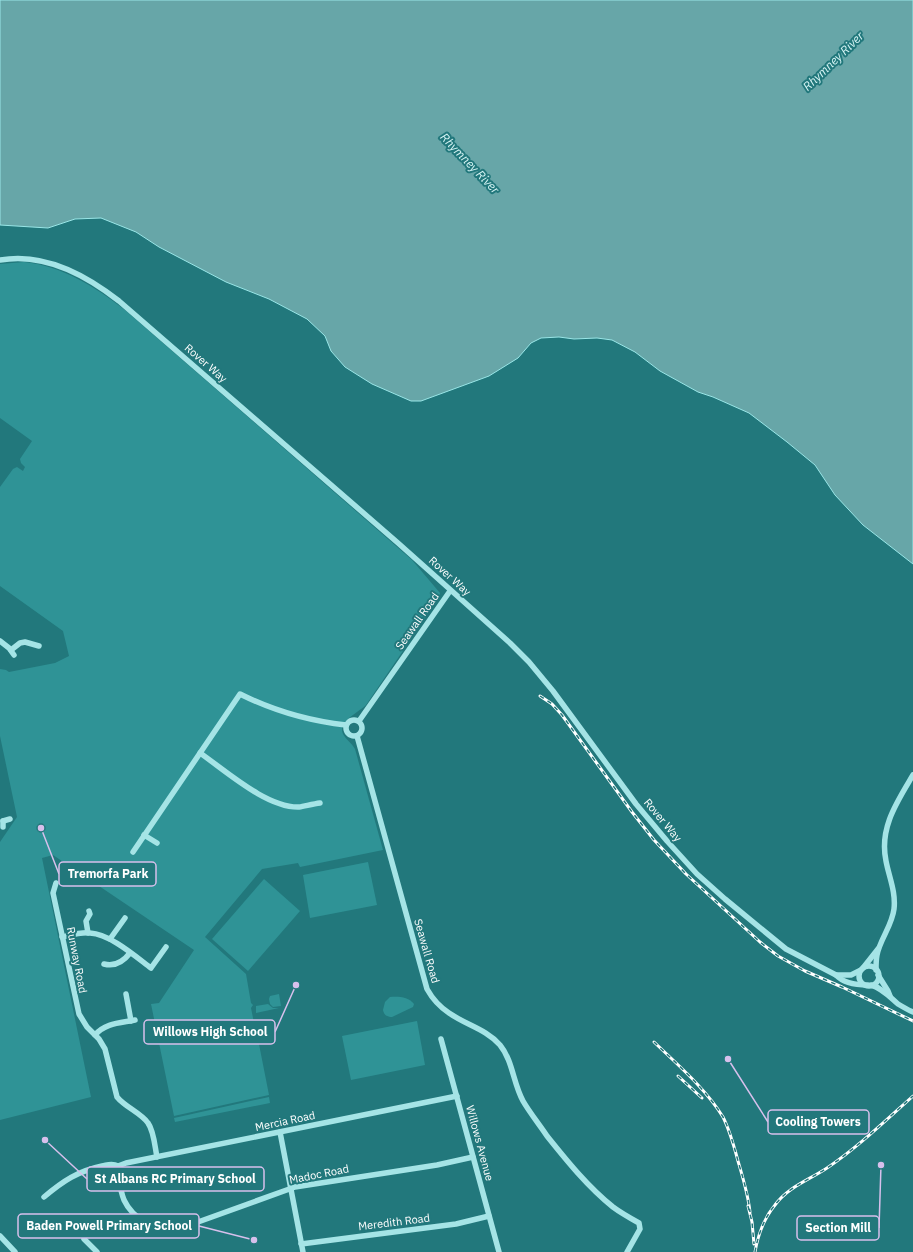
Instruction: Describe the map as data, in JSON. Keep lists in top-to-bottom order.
{
  "streets": {
    "street": [
      "Rover Way",
      "Seawall Road",
      "Runway Road",
      "Mercia Road",
      "Willows Avenue",
      "Madoc Road",
      "Meredith Road"
    ]
  },
  "crossings": [
    ["Rover Way", "Seawall Road"],
    ["Runway Road", "Mercia Road"],
    ["Mercia Road", "Willows Avenue"],
    ["Mercia Road", "Madoc Road"],
    ["Willows Avenue", "Madoc Road"],
    ["Willows Avenue", "Meredith Road"]
  ],
  "water": ["Rhymney River"],
  "places": [
    "Tremorfa Park",
    "Willows High School",
    "Cooling Towers",
    "St Albans RC Primary School",
    "Section Mill",
    "Baden Powell Primary School"
  ]
}
